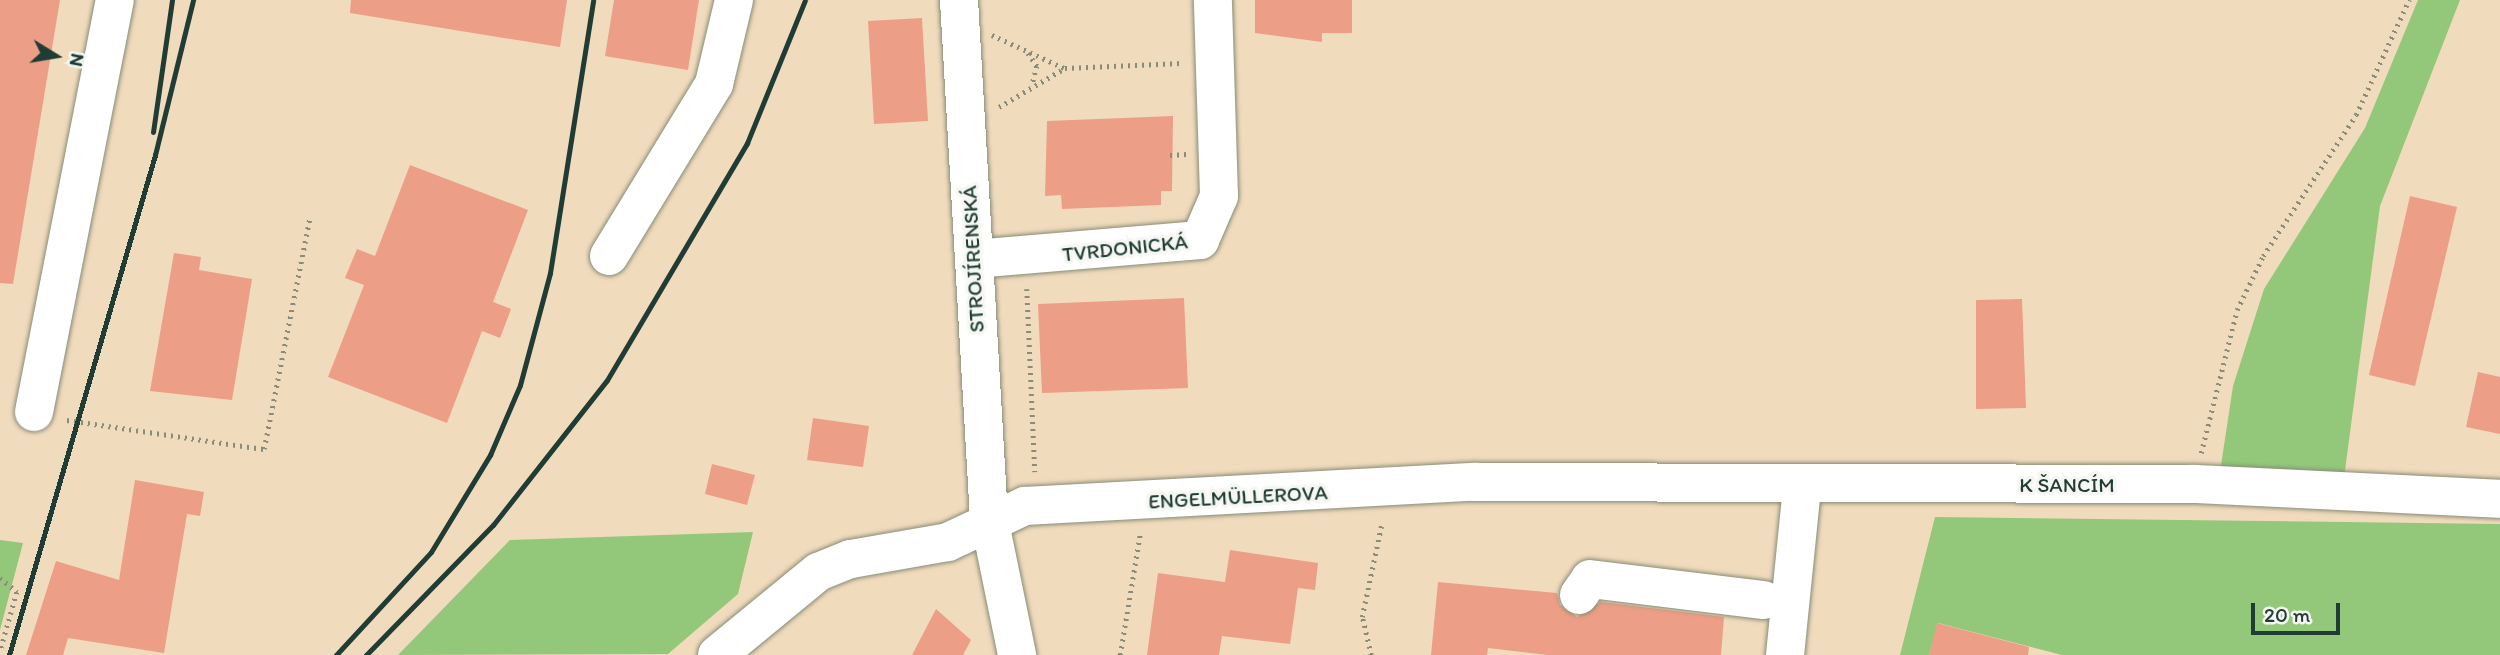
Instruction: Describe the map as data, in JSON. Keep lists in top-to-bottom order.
{
  "streets": {
    "street": [
      "TVRDONICKÁ",
      "STROJÍRENSKÁ",
      "K ŠANCÍM",
      "ENGELMÜLLEROVA"
    ]
  },
  "crossings": [
    ["TVRDONICKÁ", "STROJÍRENSKÁ"],
    ["STROJÍRENSKÁ", "ENGELMÜLLEROVA"],
    ["K ŠANCÍM", "ENGELMÜLLEROVA"]
  ],
  "scale_bar": "20 m",
  "north": "right"
}
